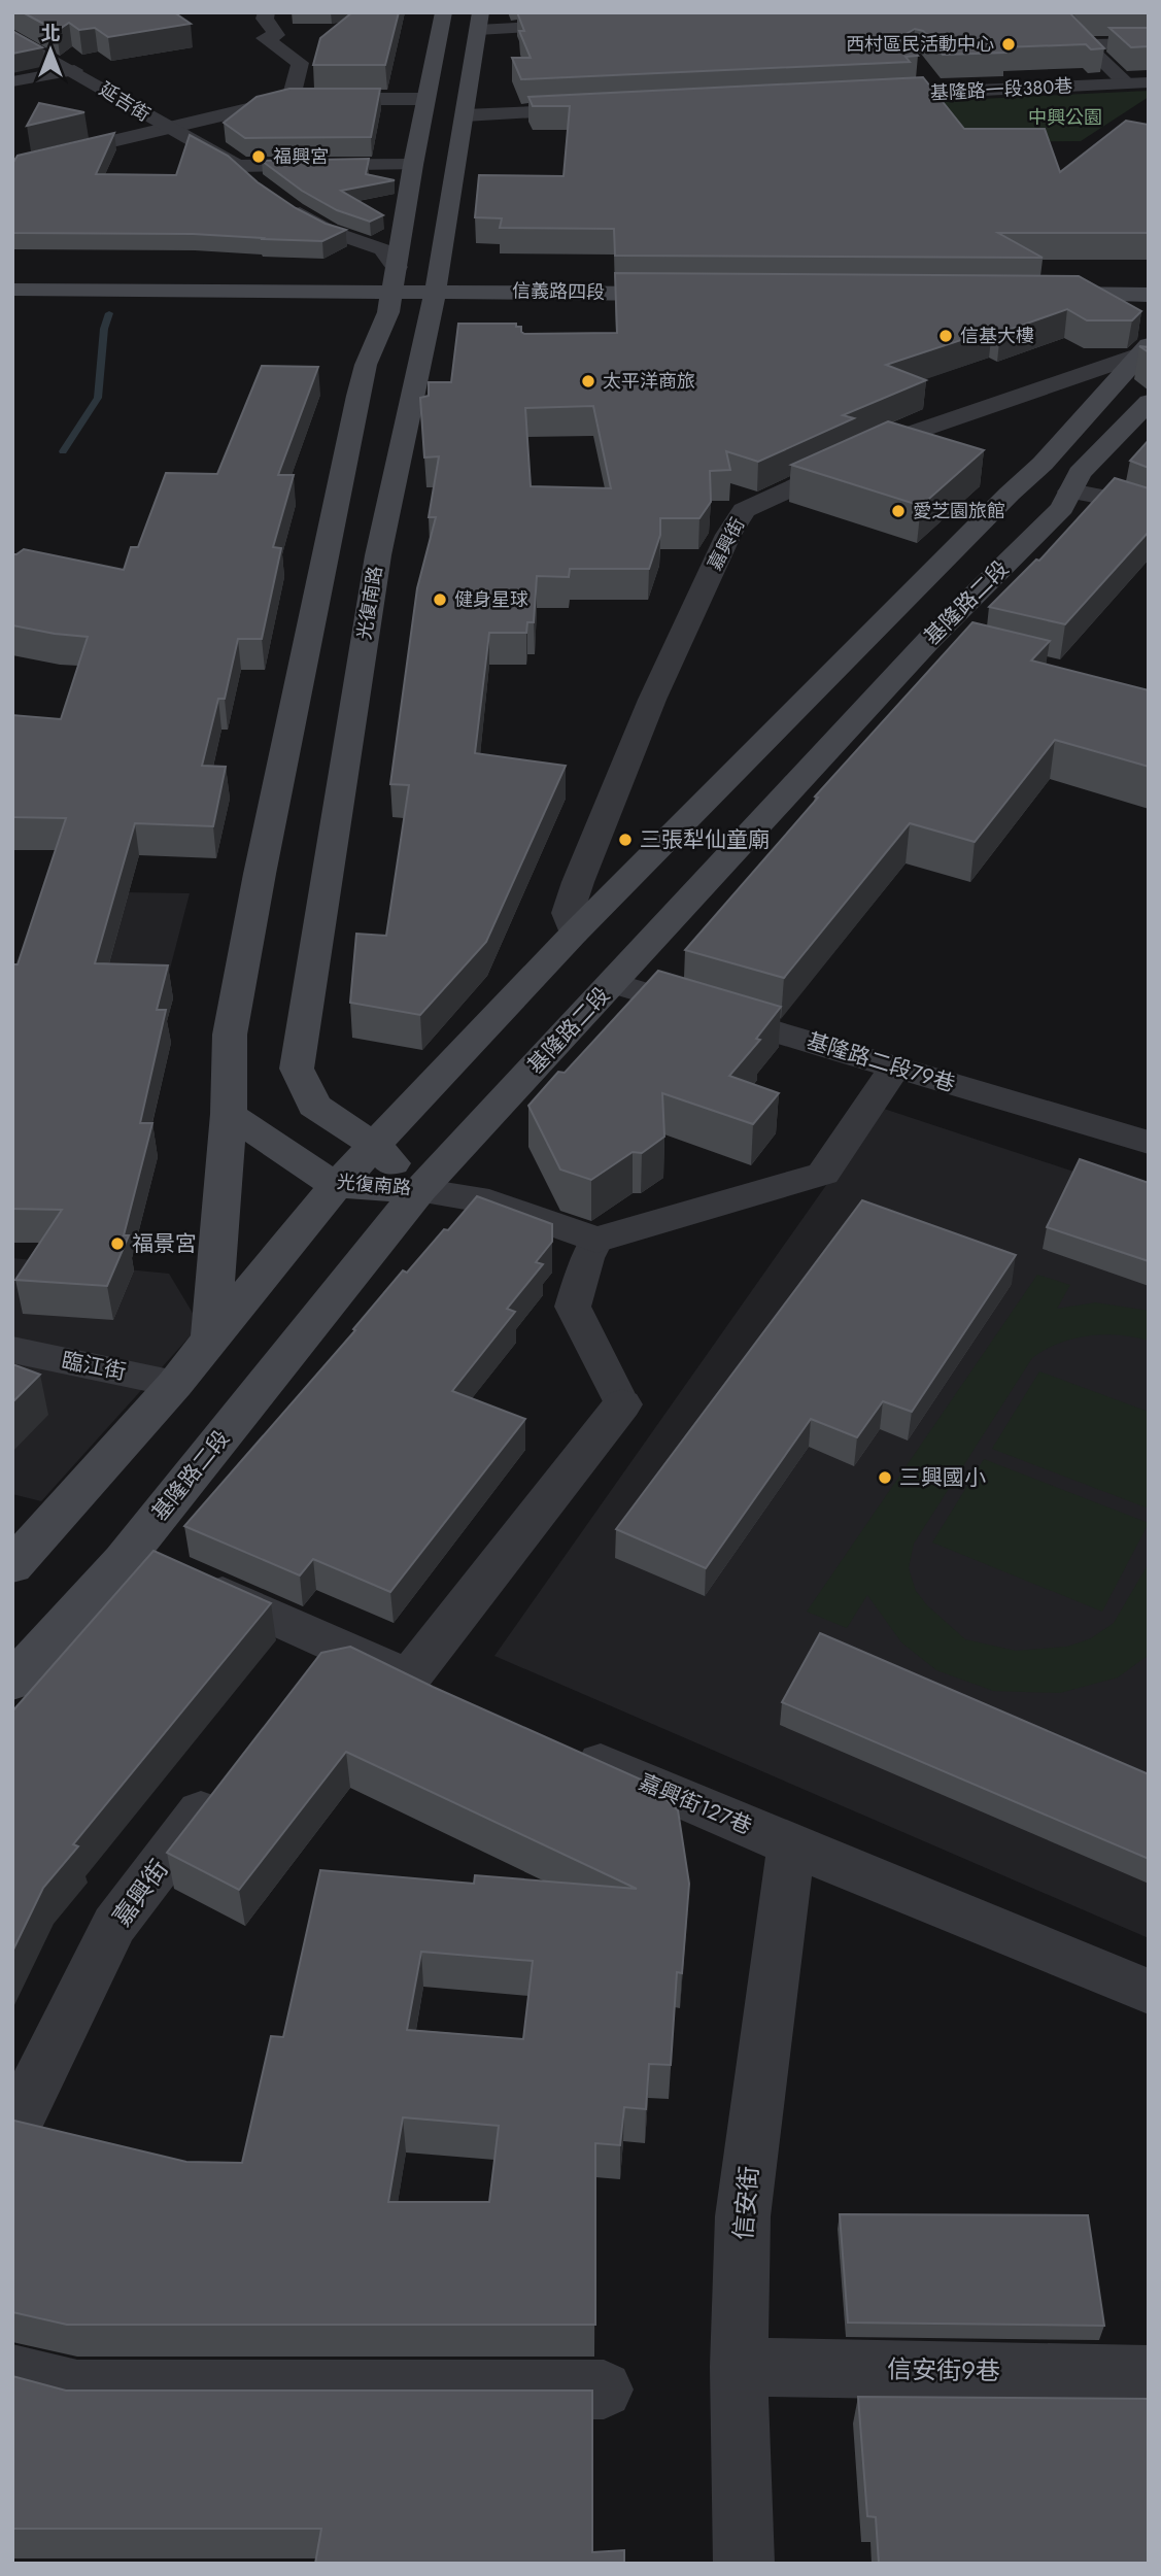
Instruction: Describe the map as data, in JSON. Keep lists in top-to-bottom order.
{
  "streets": {
    "main road": ["信義路四段", "光復南路", "基隆路二段"],
    "street": [
      "基隆路一段380巷",
      "延吉街",
      "嘉興街",
      "基隆路二段79巷",
      "臨江街",
      "嘉興街127巷",
      "信安街",
      "信安街9巷"
    ]
  },
  "crossings": [
    ["信義路四段", "光復南路"],
    ["光復南路", "基隆路二段"],
    ["基隆路二段", "基隆路二段79巷"],
    ["嘉興街127巷", "信安街"],
    ["信安街", "信安街9巷"]
  ],
  "parks": ["中興公園"],
  "places": [
    "西村區民活動中心",
    "福興宮",
    "信基大樓",
    "太平洋商旅",
    "愛芝園旅館",
    "健身星球",
    "三張犁仙童廟",
    "福景宮",
    "三興國小"
  ],
  "north": "top"
}
